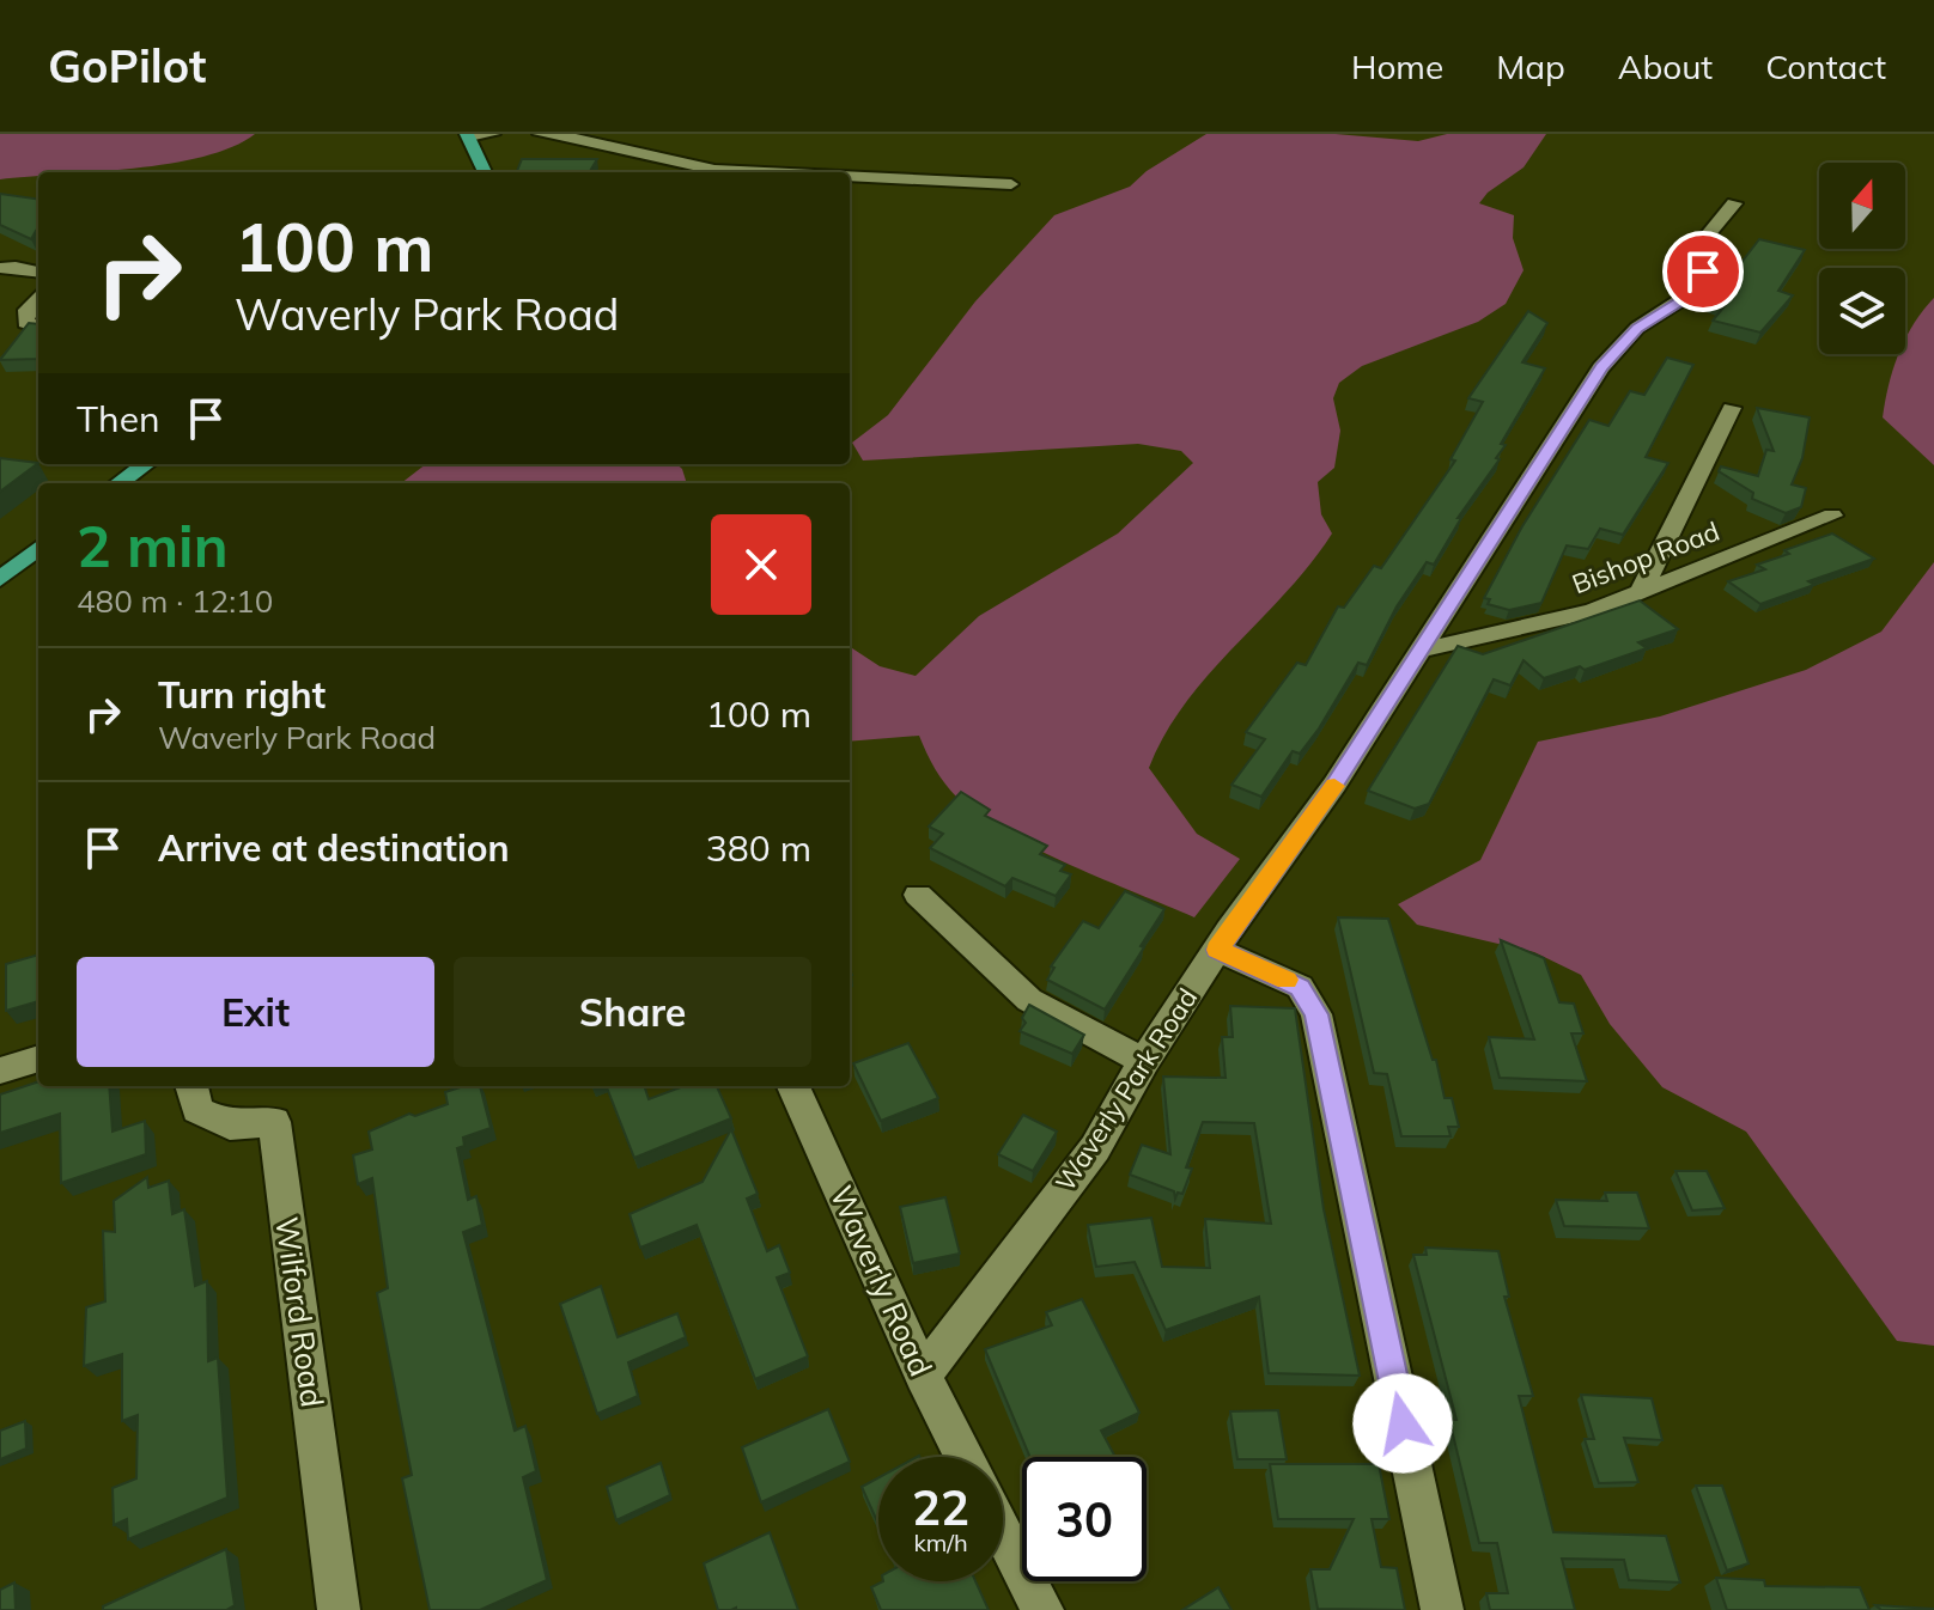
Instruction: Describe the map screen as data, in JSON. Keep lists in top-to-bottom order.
{
  "streets": {
    "street": [
      "Bishop Road",
      "Waverly Park Road",
      "Waverly Road",
      "Wilford Road"
    ]
  },
  "crossings": [
    ["Bishop Road", "Waverly Park Road"],
    ["Waverly Park Road", "Waverly Road"]
  ],
  "north": "top",
  "page": {
    "header": "GoPilot",
    "nav": [
      "Home",
      "Map",
      "About",
      "Contact"
    ],
    "turn": ["100 m", "Waverly Park Road"],
    "then": "Then",
    "heading": ["2 min", "480 m · 12:10"],
    "list": [
      {
        "name": "Turn right",
        "note": "Waverly Park Road",
        "value": "100 m"
      },
      {
        "name": "Arrive at destination",
        "value": "380 m"
      }
    ],
    "buttons": ["Exit", "Share"],
    "speed": "22 km/h",
    "limit": "30"
  }
}
